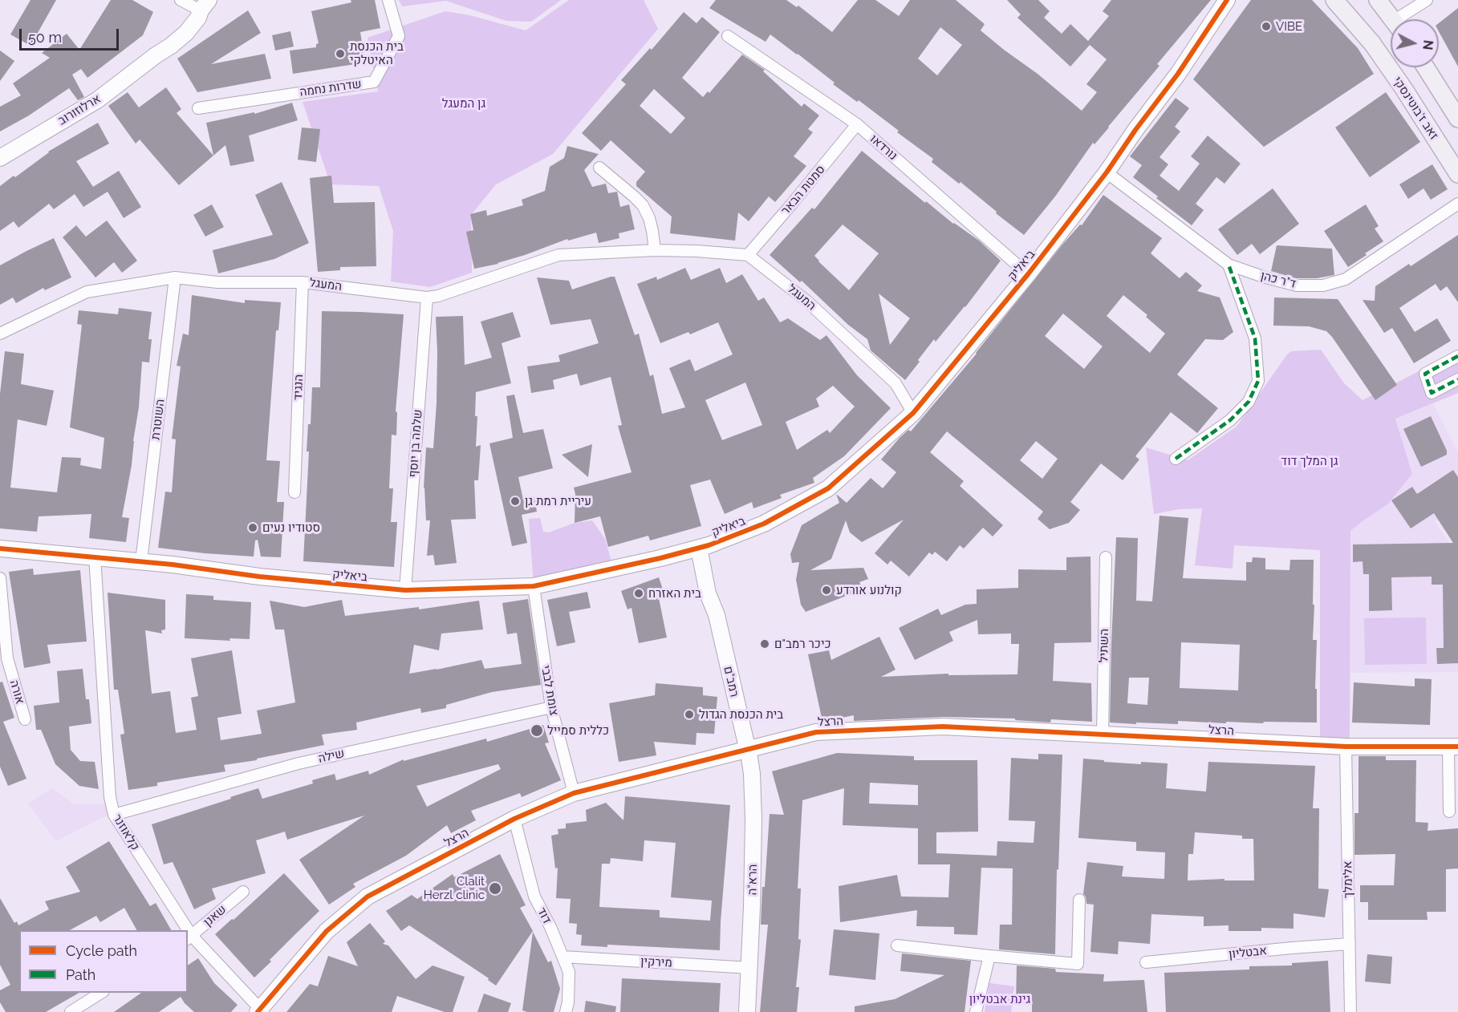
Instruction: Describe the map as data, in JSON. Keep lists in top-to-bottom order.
{
  "streets": {
    "main road": ["זאב ז'בוטינסקי"],
    "street": [
      "שדרות נחמה",
      "ארלוזורוב",
      "נורדאו",
      "סמטת הבאר",
      "ביאליק",
      "ד\"ר כהן",
      "המעגל",
      "הנגיד",
      "השוטרת",
      "שלמה בן יוסף",
      "השתיל",
      "רמב\"ם",
      "צומת לבבי",
      "אורה",
      "הרצל",
      "שילה",
      "קלאוזנר",
      "הרא\"ה",
      "אלימלך",
      "שאנן",
      "דוד",
      "אבטליון",
      "מירקין"
    ]
  },
  "crossings": [
    ["נורדאו", "סמטת הבאר"],
    ["נורדאו", "ביאליק"],
    ["סמטת הבאר", "המעגל"],
    ["ביאליק", "ד\"ר כהן"],
    ["ביאליק", "המעגל"],
    ["ביאליק", "השוטרת"],
    ["ביאליק", "שלמה בן יוסף"],
    ["ביאליק", "רמב\"ם"],
    ["ביאליק", "צומת לבבי"],
    ["ביאליק", "קלאוזנר"],
    ["המעגל", "הנגיד"],
    ["המעגל", "השוטרת"],
    ["המעגל", "שלמה בן יוסף"],
    ["השתיל", "הרצל"],
    ["רמב\"ם", "הרצל"],
    ["רמב\"ם", "הרא\"ה"],
    ["צומת לבבי", "הרצל"],
    ["צומת לבבי", "שילה"],
    ["הרצל", "קלאוזנר"],
    ["הרצל", "הרא\"ה"],
    ["הרצל", "אלימלך"],
    ["הרצל", "דוד"],
    ["שילה", "קלאוזנר"],
    ["קלאוזנר", "שאנן"],
    ["הרא\"ה", "מירקין"],
    ["אלימלך", "אבטליון"],
    ["דוד", "מירקין"]
  ],
  "parks": ["גן המעגל", "גן המלך דוד", "גינת אבטליון"],
  "places": [
    "VIBE",
    "בית הכנסת האיטלקי",
    "עיריית רמת גן",
    "סטודיו נעים",
    "קולנוע אורדע",
    "בית האזרח",
    "כיכר רמב\"ם",
    "בית הכנסת הגדול",
    "כללית סמייל",
    "Clalit Herzl clinic"
  ],
  "legend": ["Cycle path", "Path"],
  "scale_bar": "50 m",
  "north": "right"
}
